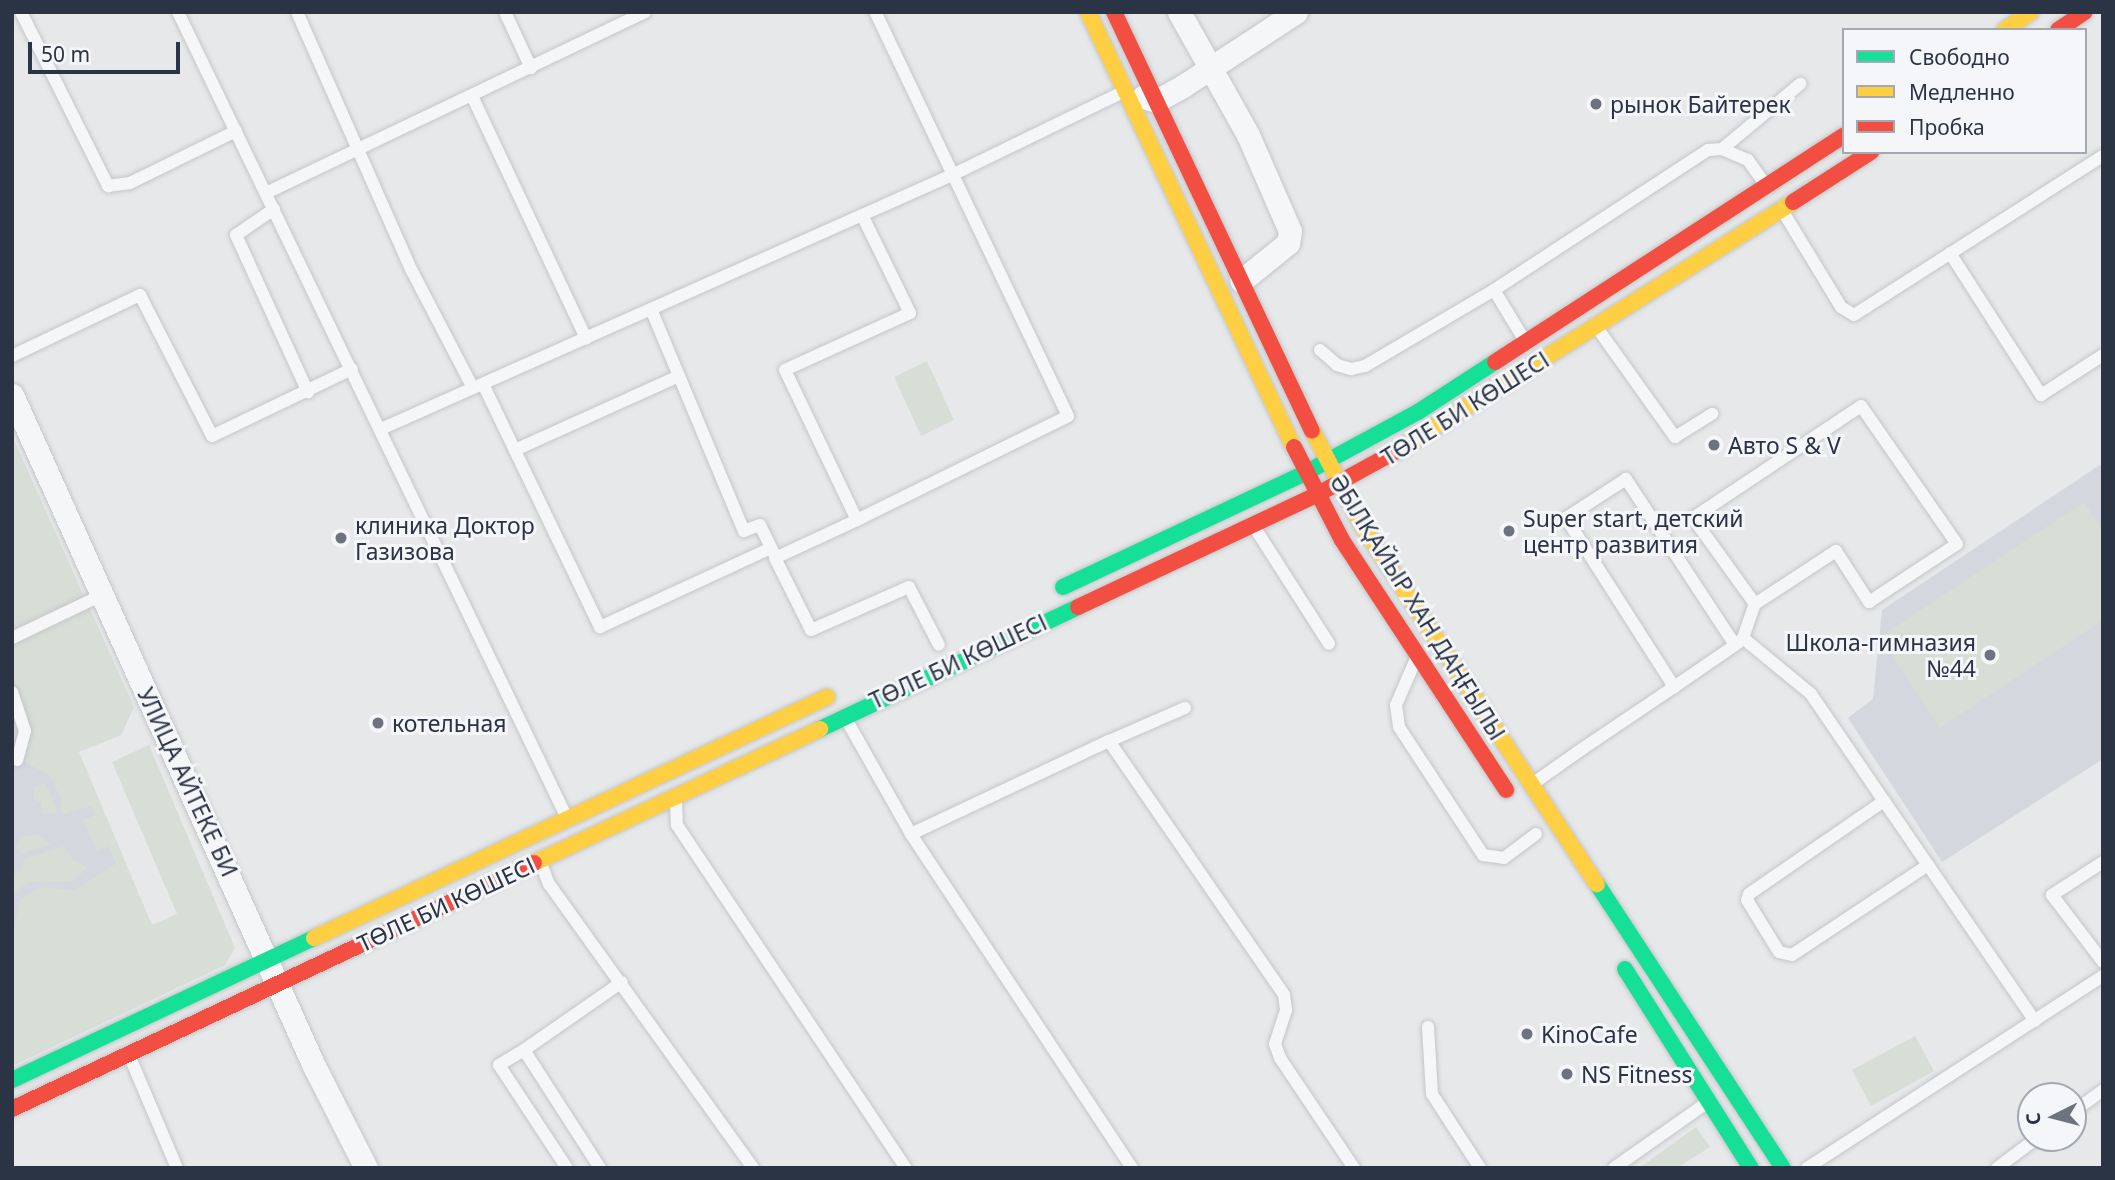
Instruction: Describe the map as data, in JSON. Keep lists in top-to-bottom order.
{
  "streets": {
    "main road": ["ТӨЛЕ БИ КӨШЕСІ", "ӘБІЛҚАЙЫР ХАН ДАҢҒЫЛЫ"],
    "street": ["УЛИЦА АЙТЕКЕ БИ"]
  },
  "crossings": [
    ["ТӨЛЕ БИ КӨШЕСІ", "ӘБІЛҚАЙЫР ХАН ДАҢҒЫЛЫ"],
    ["ТӨЛЕ БИ КӨШЕСІ", "УЛИЦА АЙТЕКЕ БИ"]
  ],
  "places": [
    "рынок Байтерек",
    "Авто S & V",
    "Super start, детский центр развития",
    "клиника Доктор Газизова",
    "Школа-гимназия №44",
    "котельная",
    "KinoCafe",
    "NS Fitness"
  ],
  "legend": ["Свободно", "Медленно", "Пробка"],
  "scale_bar": "50 m",
  "north": "left"
}
